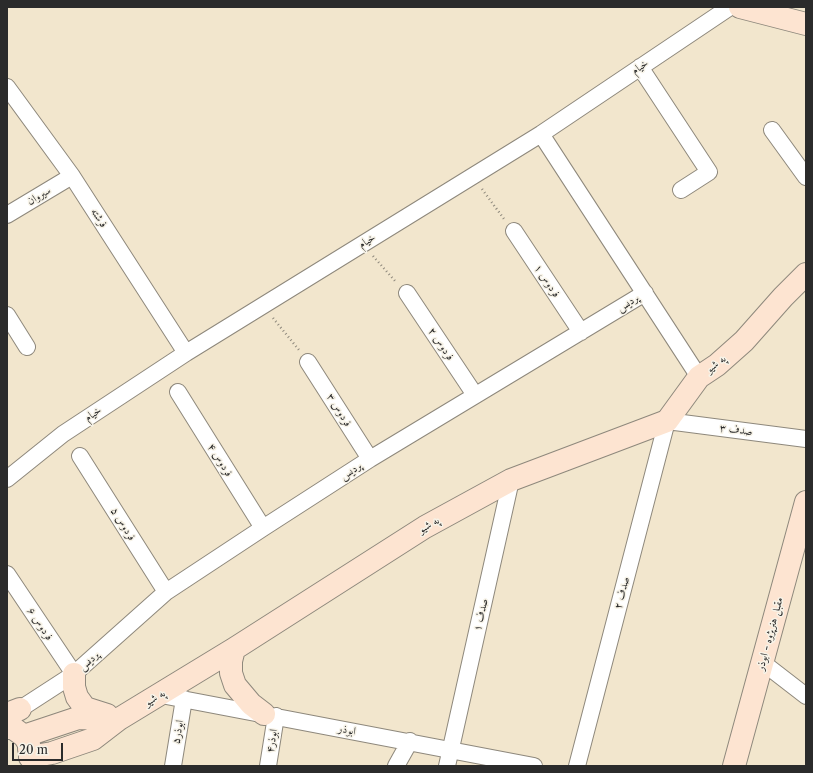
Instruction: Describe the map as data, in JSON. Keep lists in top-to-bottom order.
{
  "streets": {
    "street": [
      "خیام",
      "سیروان",
      "فرشته",
      "فردوس ۱",
      "پردیس",
      "فردوس ۲",
      "په شیو",
      "فردوس ۳",
      "صدف ۳",
      "فردوس ۴",
      "فردوس ۵",
      "صدف ۲",
      "صدف ۱",
      "فردوس ۶",
      "مقبل هنرپژوه - ابوذر",
      "ابوذر",
      "ابوذر۵",
      "ابوذر۴"
    ]
  },
  "crossings": [
    ["خیام", "فرشته"],
    ["سیروان", "فرشته"],
    ["فردوس ۱", "پردیس"],
    ["پردیس", "فردوس ۲"],
    ["پردیس", "فردوس ۳"],
    ["پردیس", "فردوس ۴"],
    ["پردیس", "فردوس ۵"],
    ["پردیس", "فردوس ۶"],
    ["په شیو", "صدف ۳"],
    ["په شیو", "صدف ۲"],
    ["په شیو", "صدف ۱"],
    ["په شیو", "ابوذر"],
    ["صدف ۳", "صدف ۲"],
    ["صدف ۱", "ابوذر"],
    ["ابوذر", "ابوذر۵"],
    ["ابوذر", "ابوذر۴"]
  ],
  "scale_bar": "20 m"
}
